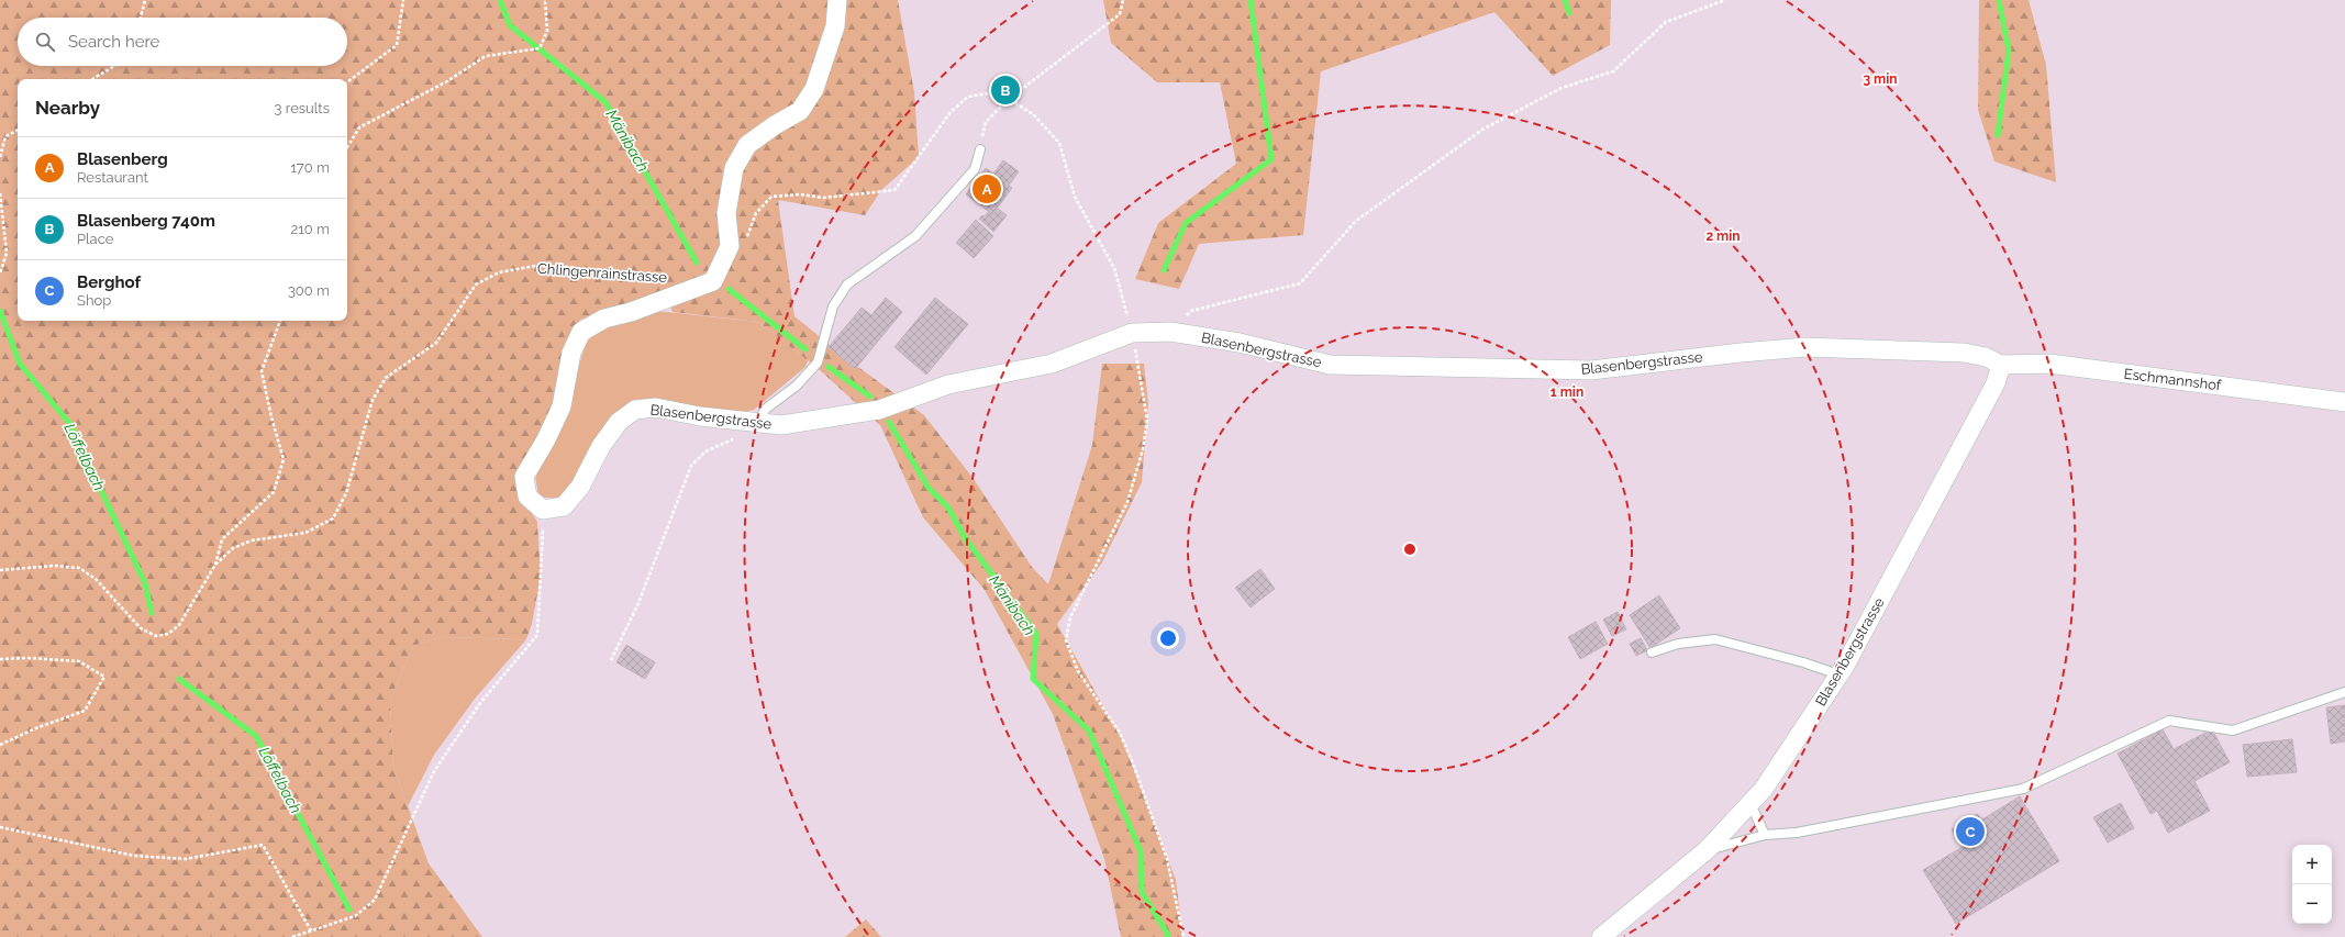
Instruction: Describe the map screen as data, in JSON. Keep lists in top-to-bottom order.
{
  "streets": {
    "street": ["Blasenbergstrasse", "Eschmannshof"],
    "path": ["Chlingenrainstrasse"]
  },
  "crossings": [
    ["Blasenbergstrasse", "Eschmannshof"]
  ],
  "water": ["Mänibach", "Löffelbach"],
  "page": {
    "search": "Search here",
    "pins": ["B", "A", "C"],
    "heading": ["Nearby", "3 results"],
    "list": [
      {
        "mark": "A",
        "name": "Blasenberg",
        "note": "Restaurant",
        "value": "170 m"
      },
      {
        "mark": "B",
        "name": "Blasenberg 740m",
        "note": "Place",
        "value": "210 m"
      },
      {
        "mark": "C",
        "name": "Berghof",
        "note": "Shop",
        "value": "300 m"
      }
    ],
    "map_buttons": ["+", "−"]
  },
  "rings": ["3 min", "2 min", "1 min"]
}
